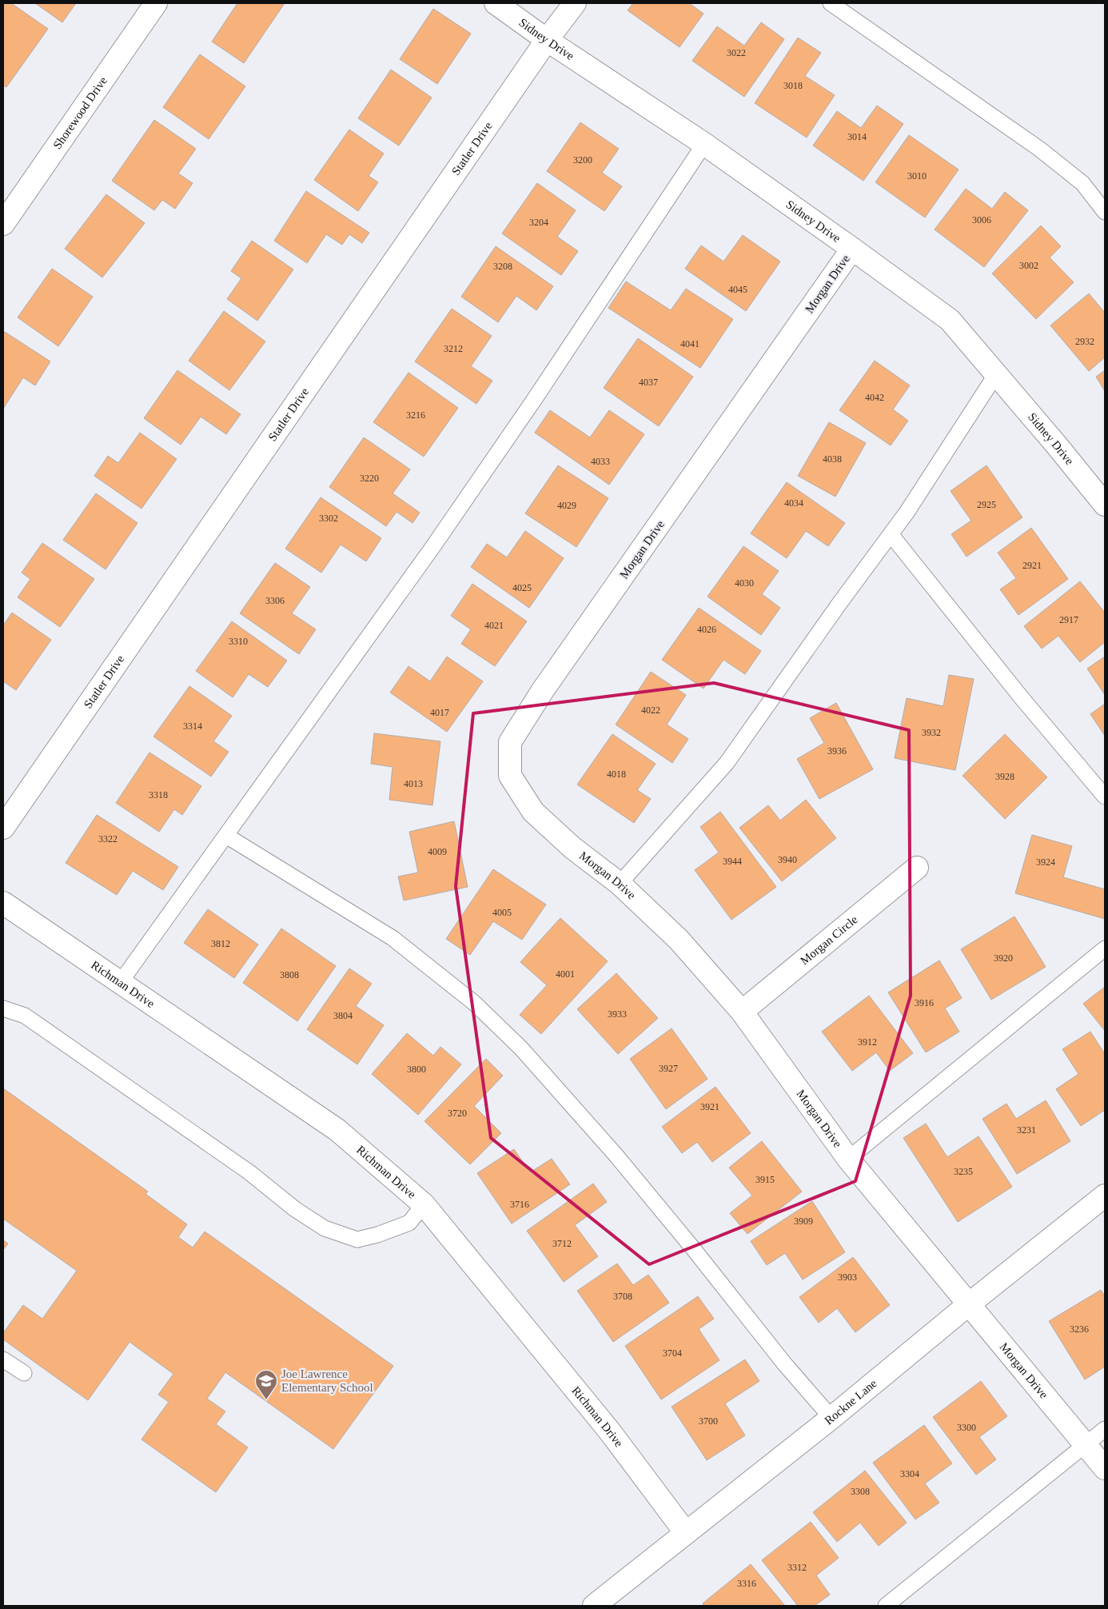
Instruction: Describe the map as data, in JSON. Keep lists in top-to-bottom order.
{
  "streets": {
    "street": [
      "Sidney Drive",
      "Shorewood Drive",
      "Statler Drive",
      "Morgan Drive",
      "Morgan Circle",
      "Richman Drive",
      "Rockne Lane"
    ]
  },
  "crossings": [
    ["Sidney Drive", "Statler Drive"],
    ["Sidney Drive", "Morgan Drive"],
    ["Morgan Drive", "Morgan Circle"],
    ["Morgan Drive", "Rockne Lane"],
    ["Richman Drive", "Rockne Lane"]
  ],
  "places": {
    "school or university": ["Joe Lawrence Elementary School"]
  },
  "house_numbers": [
    "3022",
    "3018",
    "3014",
    "3200",
    "3010",
    "3006",
    "3204",
    "3002",
    "3208",
    "4045",
    "2932",
    "4041",
    "3212",
    "4037",
    "4042",
    "3216",
    "4038",
    "4033",
    "3220",
    "4034",
    "2925",
    "4029",
    "3302",
    "2921",
    "4030",
    "4025",
    "3306",
    "2917",
    "4021",
    "4026",
    "3310",
    "4022",
    "4017",
    "3314",
    "3932",
    "3936",
    "4018",
    "3928",
    "4013",
    "3318",
    "3322",
    "4009",
    "3940",
    "3944",
    "3924",
    "4005",
    "3812",
    "3920",
    "4001",
    "3808",
    "3916",
    "3933",
    "3804",
    "3912",
    "3927",
    "3800",
    "3921",
    "3720",
    "3231",
    "3235",
    "3915",
    "3716",
    "3909",
    "3712",
    "3903",
    "3708",
    "3236",
    "3704",
    "3700",
    "3300",
    "3304",
    "3308",
    "3312",
    "3316"
  ]
}
